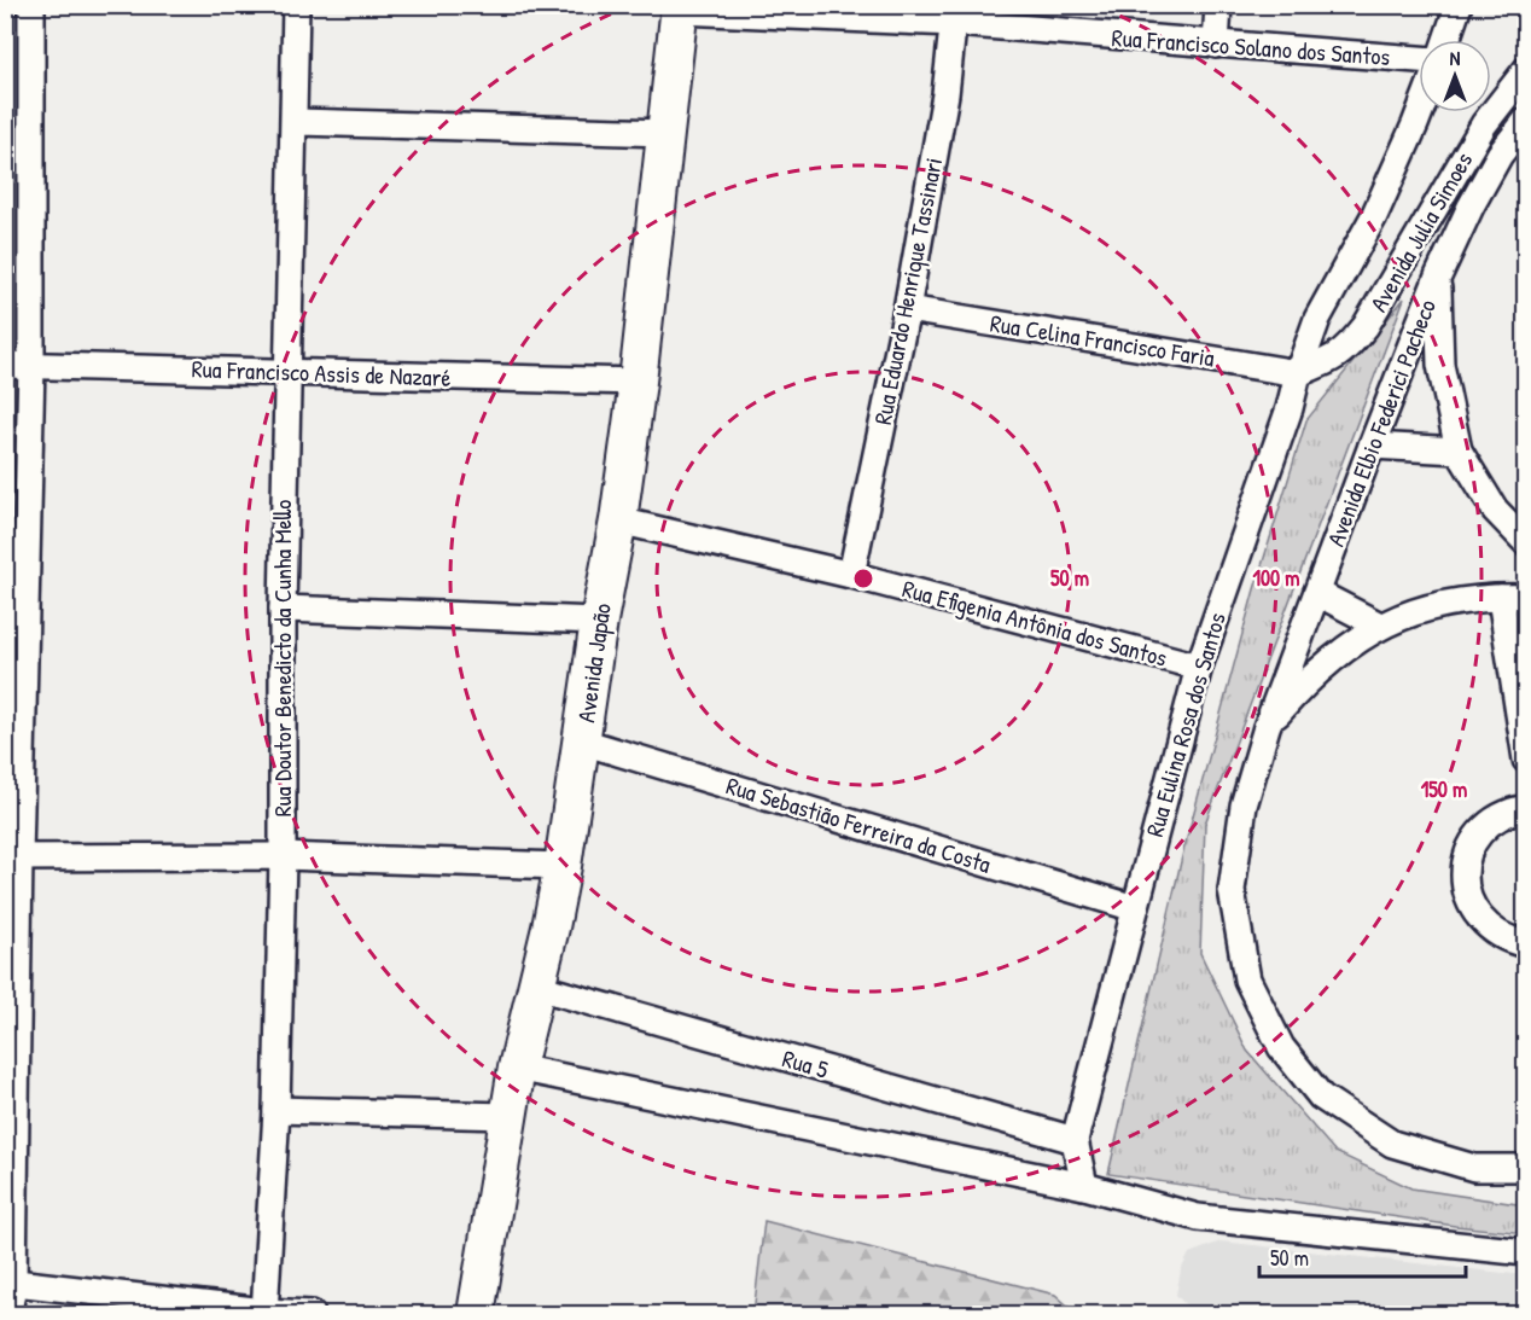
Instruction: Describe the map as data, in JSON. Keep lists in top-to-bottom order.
{
  "streets": {
    "main road": ["Avenida Japão"],
    "street": [
      "Rua Francisco Solano dos Santos",
      "Avenida Julia Simoes",
      "Rua Eduardo Henrique Tassinari",
      "Rua Celina Francisco Faria",
      "Rua Francisco Assis de Nazaré",
      "Avenida Elbio Federici Pacheco",
      "Rua Efigenia Antônia dos Santos",
      "Rua Doutor Benedicto da Cunha Mello",
      "Rua Eulina Rosa dos Santos",
      "Rua Sebastião Ferreira da Costa",
      "Rua 5"
    ]
  },
  "crossings": [
    ["Rua Francisco Solano dos Santos", "Rua Eduardo Henrique Tassinari"],
    ["Rua Francisco Solano dos Santos", "Avenida Japão"],
    ["Avenida Julia Simoes", "Rua Celina Francisco Faria"],
    ["Avenida Julia Simoes", "Rua Eulina Rosa dos Santos"],
    ["Rua Eduardo Henrique Tassinari", "Rua Celina Francisco Faria"],
    ["Rua Eduardo Henrique Tassinari", "Rua Efigenia Antônia dos Santos"],
    ["Rua Celina Francisco Faria", "Rua Eulina Rosa dos Santos"],
    ["Rua Francisco Assis de Nazaré", "Rua Doutor Benedicto da Cunha Mello"],
    ["Rua Francisco Assis de Nazaré", "Avenida Japão"],
    ["Rua Efigenia Antônia dos Santos", "Avenida Japão"],
    ["Rua Efigenia Antônia dos Santos", "Rua Eulina Rosa dos Santos"],
    ["Avenida Japão", "Rua Sebastião Ferreira da Costa"],
    ["Avenida Japão", "Rua 5"],
    ["Rua Eulina Rosa dos Santos", "Rua Sebastião Ferreira da Costa"],
    ["Rua Eulina Rosa dos Santos", "Rua 5"]
  ],
  "scale_bar": "50 m",
  "north": "top",
  "rings": ["50 m", "100 m", "150 m"]
}
